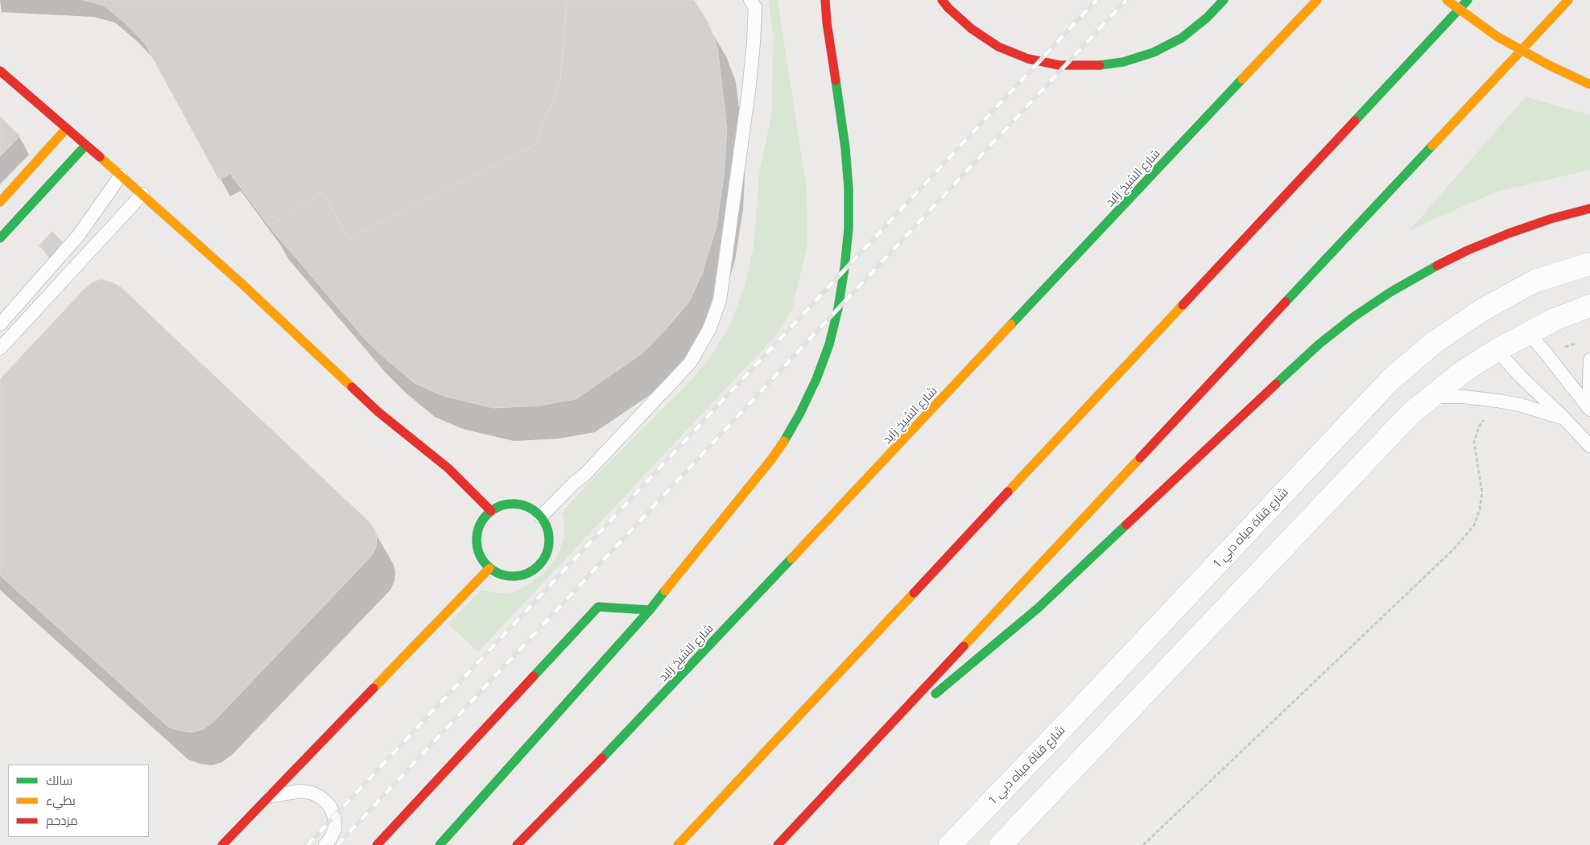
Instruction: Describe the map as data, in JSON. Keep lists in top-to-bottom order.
{
  "streets": {
    "main road": ["شارع الشيخ زايد"],
    "street": ["شارع قناة مياه دبي 1"]
  },
  "legend": ["سالك", "بطيء", "مزدحم"]
}
